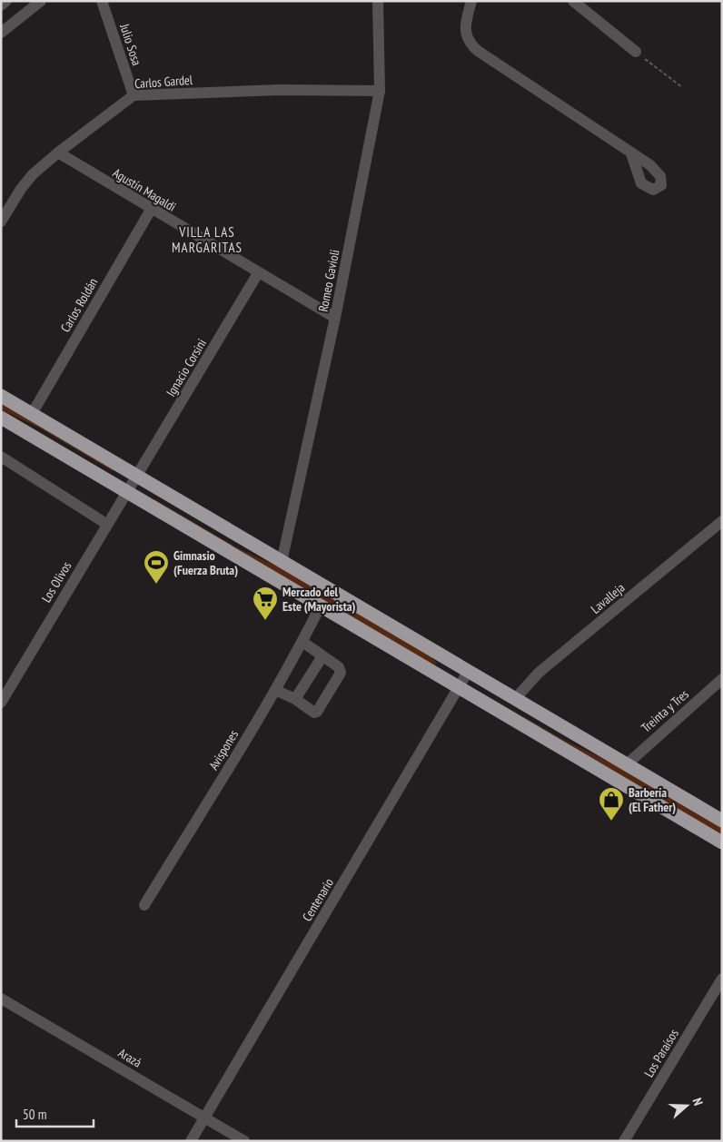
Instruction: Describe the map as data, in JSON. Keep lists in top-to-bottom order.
{
  "streets": {
    "street": [
      "Julio Sosa",
      "Carlos Gardel",
      "Agustín Magaldi",
      "Romeo Gavioli",
      "Carlos Roldán",
      "Ignacio Corsini",
      "Los Olivos",
      "Lavalleja",
      "Treinta y Tres",
      "Avispones",
      "Centenario",
      "Los Paraísos",
      "Arazá"
    ]
  },
  "crossings": [
    ["Julio Sosa", "Carlos Gardel"],
    ["Carlos Gardel", "Agustín Magaldi"],
    ["Carlos Gardel", "Romeo Gavioli"],
    ["Agustín Magaldi", "Romeo Gavioli"],
    ["Agustín Magaldi", "Carlos Roldán"],
    ["Agustín Magaldi", "Ignacio Corsini"],
    ["Ignacio Corsini", "Los Olivos"],
    ["Centenario", "Arazá"]
  ],
  "districts": ["VILLA LAS MARGARITAS"],
  "places": {
    "sports": ["Gimnasio (Fuerza Bruta)"],
    "supermarket": ["Mercado del Este (Mayorista)"],
    "shop": ["Barbería (El Father)"]
  },
  "scale_bar": "50 m",
  "north": "right"
}
